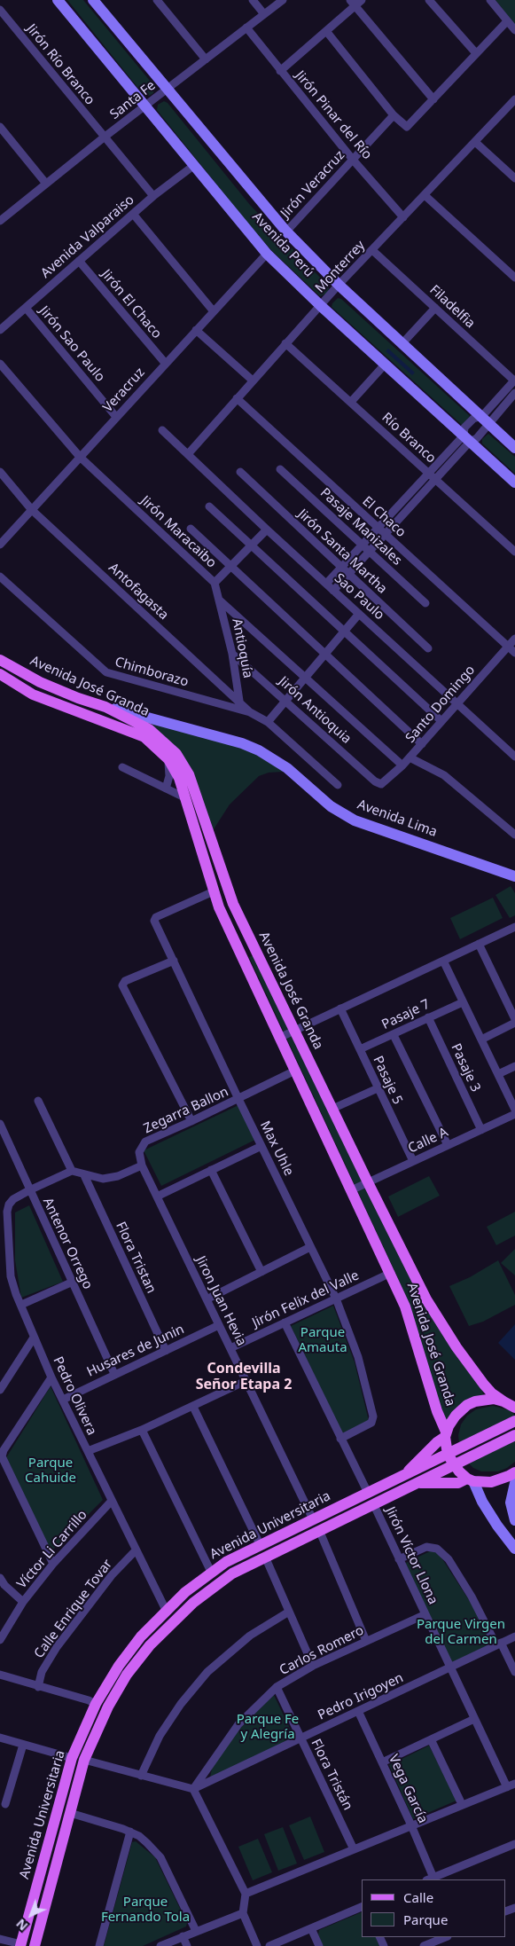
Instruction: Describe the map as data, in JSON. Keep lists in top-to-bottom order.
{
  "streets": {
    "main road": [
      "Avenida Perú",
      "Avenida José Granda",
      "Avenida Lima",
      "Avenida Universitaria"
    ],
    "street": [
      "Jirón Río Branco",
      "Santa Fe",
      "Jirón Pinar del Río",
      "Jirón Veracruz",
      "Avenida Valparaiso",
      "Monterrey",
      "Jirón El Chaco",
      "Filadelfia",
      "Jirón Sao Paulo",
      "Veracruz",
      "Río Branco",
      "El Chaco",
      "Pasaje Manizales",
      "Jirón Maracaibo",
      "Jirón Santa Martha",
      "Antofagasta",
      "Sao Paulo",
      "Antioquía",
      "Chimborazo",
      "Santo Domingo",
      "Jirón Antioquia",
      "Pasaje 7",
      "Pasaje 3",
      "Pasaje 5",
      "Zegarra Ballon",
      "Calle A",
      "Max Uhle",
      "Antenor Orrego",
      "Flora Tristan",
      "Jirón Felix del Valle",
      "Jiron Juan Hevia",
      "Husares de Junin",
      "Pedro Olivera",
      "Víctor Li Carrillo",
      "Jirón Víctor Llona",
      "Calle Enrique Tovar",
      "Carlos Romero",
      "Pedro Irigoyen",
      "Flora Tristán",
      "Vega García"
    ]
  },
  "crossings": [
    ["Jirón Río Branco", "Santa Fe"],
    ["Jirón Río Branco", "Avenida Valparaiso"],
    ["Santa Fe", "Jirón Pinar del Río"],
    ["Santa Fe", "Avenida Perú"],
    ["Jirón Pinar del Río", "Jirón Veracruz"],
    ["Jirón Pinar del Río", "Monterrey"],
    ["Jirón Veracruz", "Avenida Perú"],
    ["Avenida Valparaiso", "Avenida Perú"],
    ["Avenida Valparaiso", "Jirón El Chaco"],
    ["Avenida Valparaiso", "Jirón Sao Paulo"],
    ["Avenida Perú", "Monterrey"],
    ["Avenida Perú", "Veracruz"],
    ["Monterrey", "Filadelfia"],
    ["Monterrey", "Río Branco"],
    ["Monterrey", "El Chaco"],
    ["Monterrey", "Sao Paulo"],
    ["Jirón El Chaco", "Veracruz"],
    ["Jirón Sao Paulo", "Veracruz"],
    ["Veracruz", "Jirón Maracaibo"],
    ["Veracruz", "Antofagasta"],
    ["El Chaco", "Santo Domingo"],
    ["Jirón Maracaibo", "Antioquía"],
    ["Antofagasta", "Antioquía"],
    ["Antofagasta", "Chimborazo"],
    ["Sao Paulo", "Santo Domingo"],
    ["Antioquía", "Jirón Antioquia"],
    ["Avenida José Granda", "Avenida Lima"],
    ["Avenida José Granda", "Zegarra Ballon"],
    ["Avenida José Granda", "Calle A"],
    ["Avenida José Granda", "Max Uhle"],
    ["Avenida José Granda", "Jirón Felix del Valle"],
    ["Avenida José Granda", "Avenida Universitaria"],
    ["Santo Domingo", "Jirón Antioquia"],
    ["Pasaje 7", "Pasaje 3"],
    ["Pasaje 7", "Pasaje 5"],
    ["Pasaje 3", "Calle A"],
    ["Pasaje 5", "Calle A"],
    ["Zegarra Ballon", "Max Uhle"],
    ["Zegarra Ballon", "Jiron Juan Hevia"],
    ["Max Uhle", "Jirón Felix del Valle"],
    ["Antenor Orrego", "Husares de Junin"],
    ["Antenor Orrego", "Pedro Olivera"],
    ["Flora Tristan", "Husares de Junin"],
    ["Jirón Felix del Valle", "Jiron Juan Hevia"],
    ["Jiron Juan Hevia", "Husares de Junin"],
    ["Jiron Juan Hevia", "Avenida Universitaria"],
    ["Husares de Junin", "Pedro Olivera"],
    ["Pedro Olivera", "Avenida Universitaria"],
    ["Pedro Olivera", "Víctor Li Carrillo"],
    ["Pedro Olivera", "Calle Enrique Tovar"],
    ["Avenida Universitaria", "Jirón Víctor Llona"],
    ["Jirón Víctor Llona", "Carlos Romero"],
    ["Jirón Víctor Llona", "Pedro Irigoyen"],
    ["Carlos Romero", "Pedro Irigoyen"],
    ["Carlos Romero", "Flora Tristán"],
    ["Pedro Irigoyen", "Flora Tristán"],
    ["Pedro Irigoyen", "Vega García"]
  ],
  "districts": ["Condevilla Señor Etapa 2"],
  "parks": [
    "Parque Amauta",
    "Parque Cahuide",
    "Parque Virgen del Carmen",
    "Parque Fe y Alegría",
    "Parque Fernando Tola"
  ],
  "legend": ["Calle", "Parque"],
  "north": "bottom left"
}
